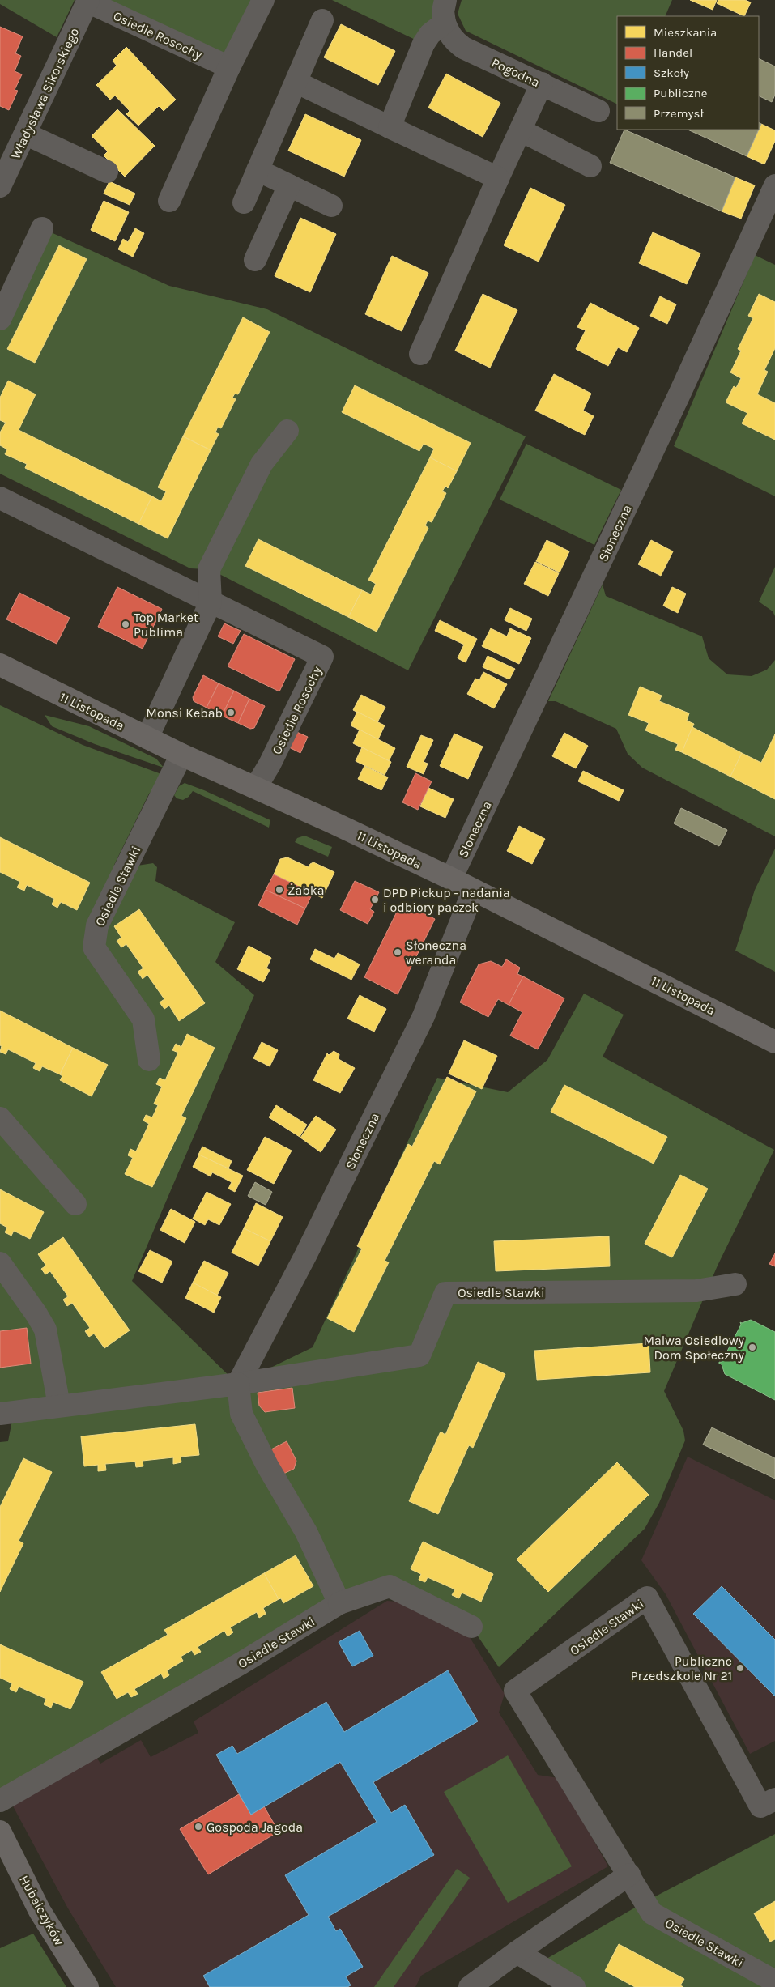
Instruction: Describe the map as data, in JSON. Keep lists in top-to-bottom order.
{
  "streets": {
    "street": [
      "Osiedle Rosochy",
      "Pogodna",
      "Władysława Sikorskiego",
      "Słoneczna",
      "11 Listopada",
      "Osiedle Stawki",
      "Hubalczyków"
    ]
  },
  "crossings": [
    ["Osiedle Rosochy", "Władysława Sikorskiego"],
    ["Osiedle Rosochy", "11 Listopada"],
    ["Słoneczna", "11 Listopada"],
    ["Słoneczna", "Osiedle Stawki"],
    ["11 Listopada", "Osiedle Stawki"]
  ],
  "places": [
    "Top Market Publima",
    "Monsi Kebab",
    "Żabka",
    "DPD Pickup - nadania i odbiory paczek",
    "Słoneczna weranda",
    "Malwa Osiedlowy Dom Społeczny",
    "Publiczne Przedszkole Nr 21",
    "Gospoda Jagoda"
  ],
  "legend": [
    "Mieszkania",
    "Handel",
    "Szkoły",
    "Publiczne",
    "Przemysł"
  ]
}
